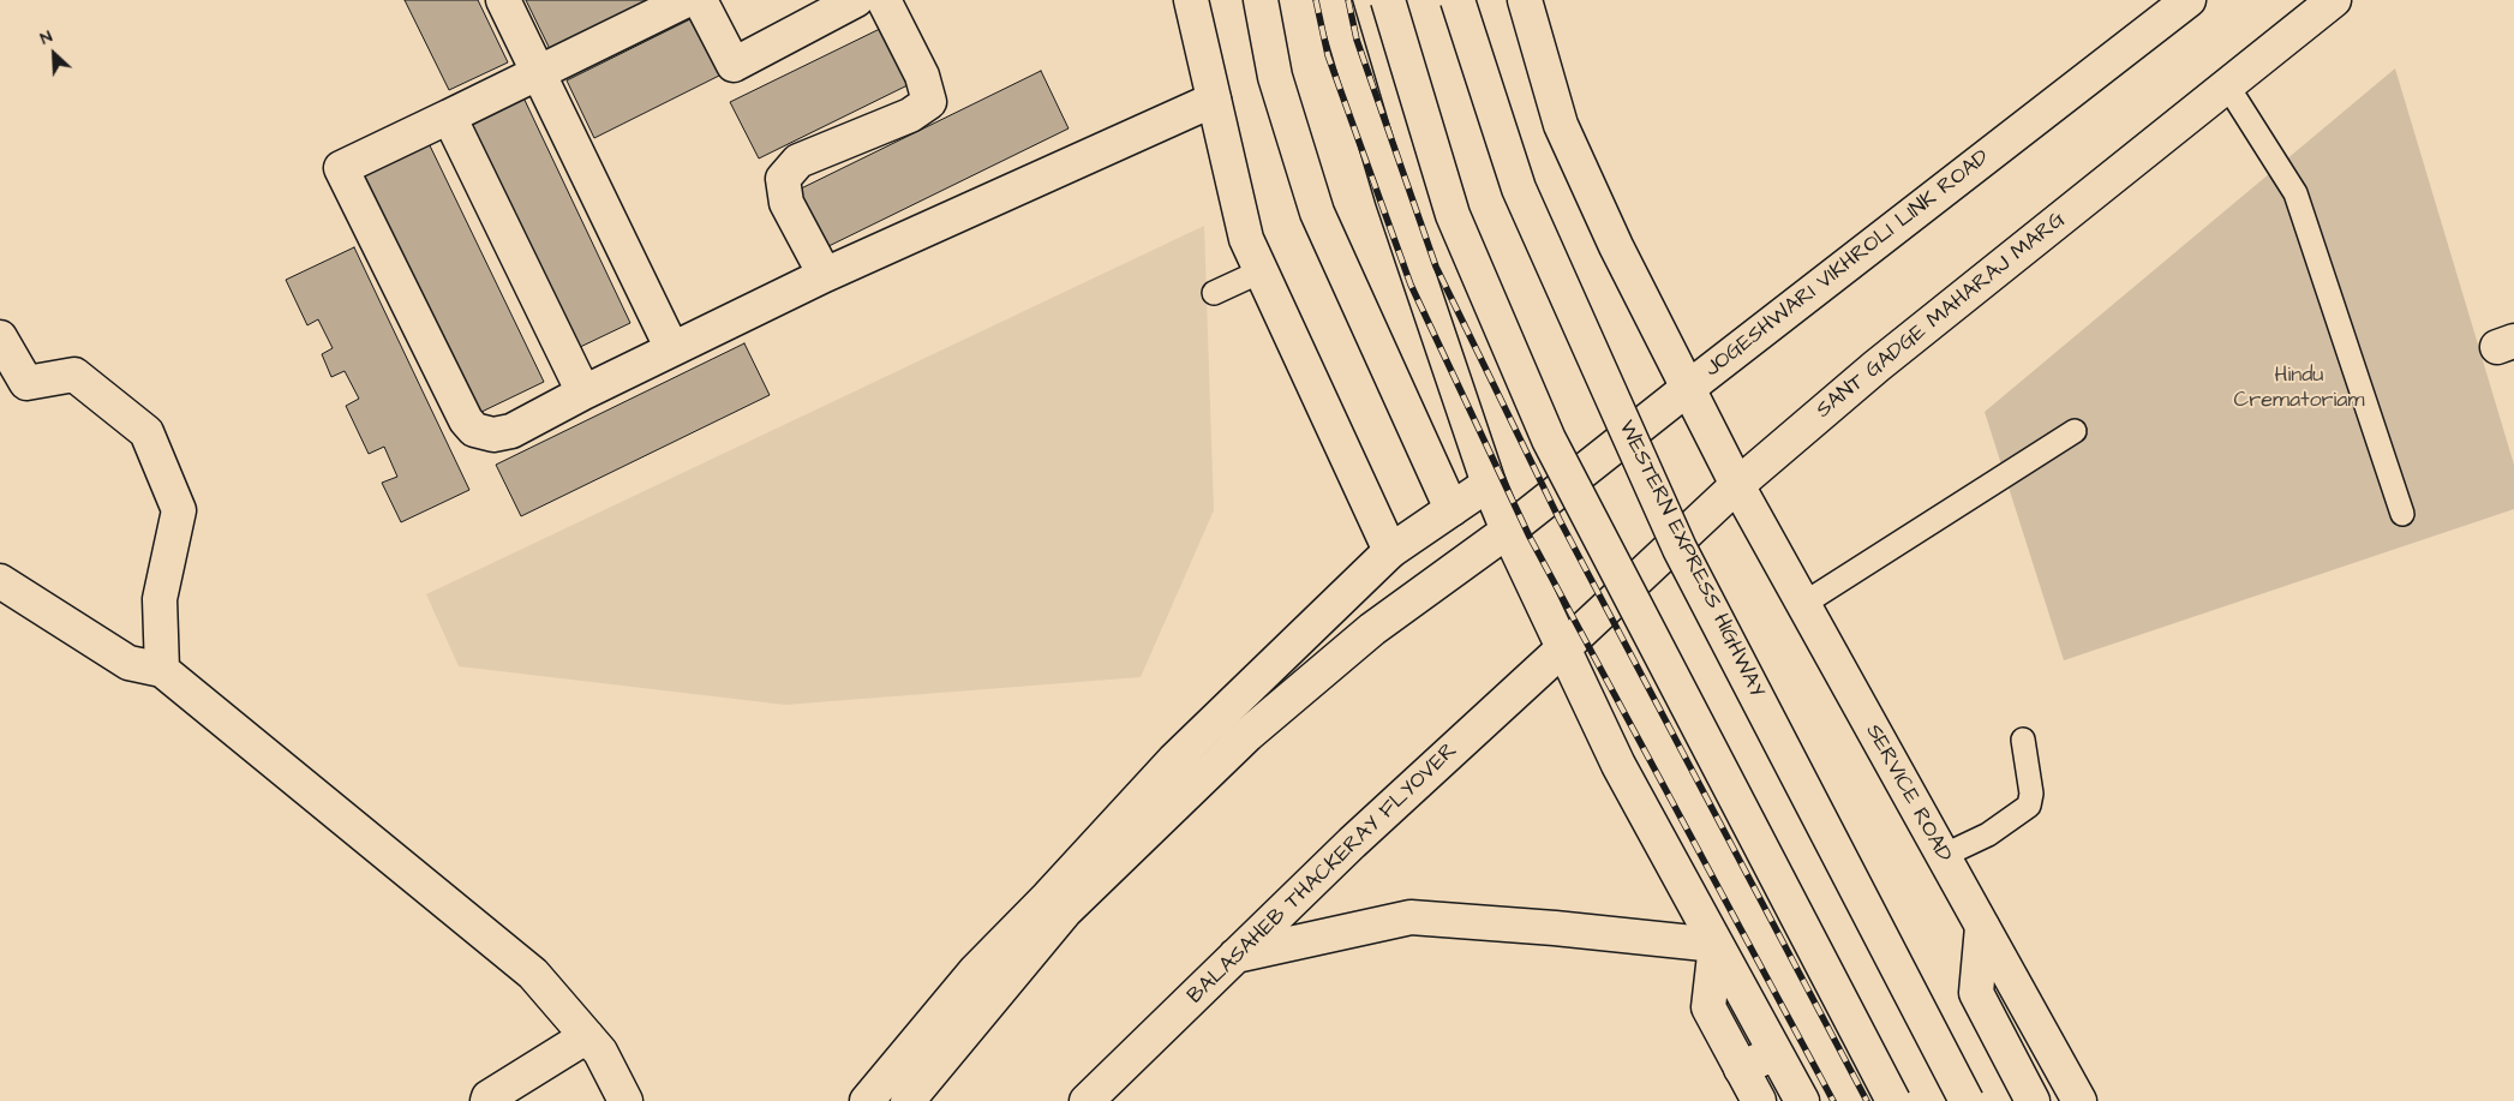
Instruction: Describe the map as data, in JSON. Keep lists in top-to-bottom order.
{
  "streets": {
    "main road": [
      "JOGESHWARI VIKHROLI LINK ROAD",
      "SANT GADGE MAHARAJ MARG",
      "WESTERN EXPRESS HIGHWAY",
      "SERVICE ROAD",
      "BALASAHEB THACKERAY FLYOVER"
    ]
  },
  "crossings": [
    ["JOGESHWARI VIKHROLI LINK ROAD", "SERVICE ROAD"],
    ["SANT GADGE MAHARAJ MARG", "SERVICE ROAD"],
    ["SANT GADGE MAHARAJ MARG", "BALASAHEB THACKERAY FLYOVER"]
  ],
  "parks": ["Hindu Crematoriam"],
  "north": "top left"
}
